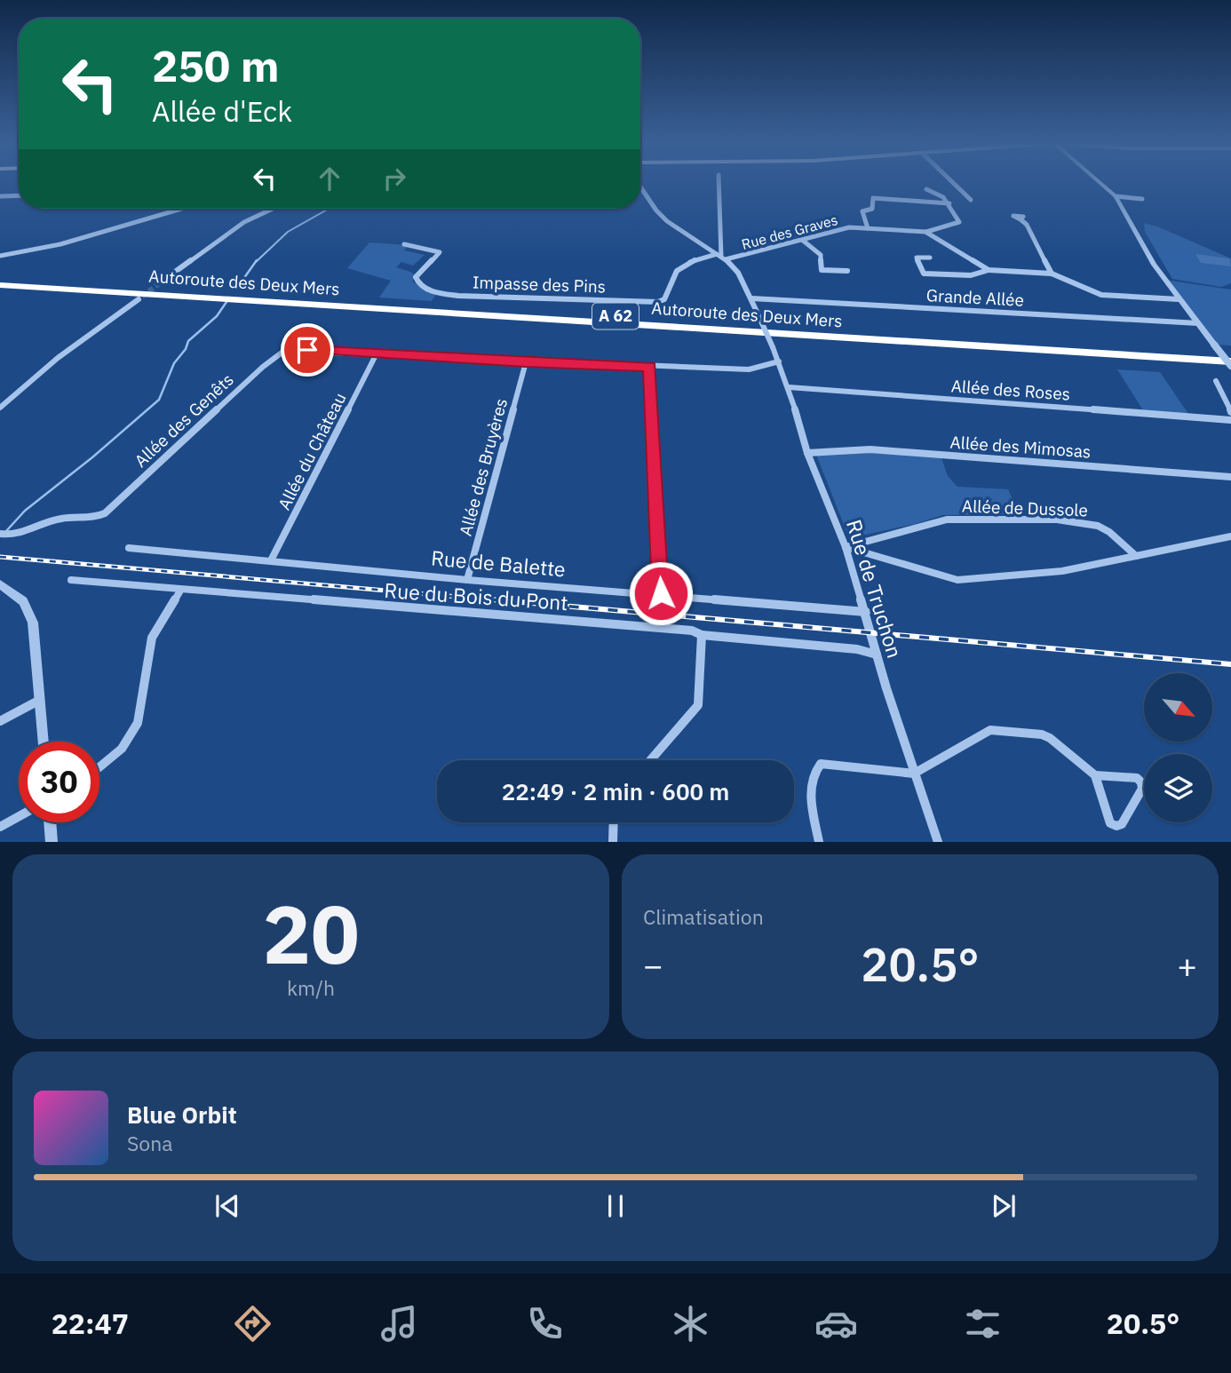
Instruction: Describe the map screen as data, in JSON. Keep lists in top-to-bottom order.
{
  "streets": {
    "highway": ["Autoroute des Deux Mers", "A 62"],
    "street": [
      "Rue des Graves",
      "Impasse des Pins",
      "Grande Allée",
      "Allée des Roses",
      "Allée des Genêts",
      "Allée des Mimosas",
      "Allée du Château",
      "Allée des Bruyères",
      "Allée de Dussole",
      "Rue de Balette",
      "Rue de Truchon",
      "Rue du Bois du Pont"
    ]
  },
  "crossings": [
    ["Rue des Graves", "Impasse des Pins"],
    ["Grande Allée", "Rue de Truchon"],
    ["Allée des Roses", "Rue de Truchon"],
    ["Allée des Genêts", "Allée du Château"],
    ["Allée des Mimosas", "Rue de Truchon"],
    ["Allée du Château", "Rue de Balette"],
    ["Allée des Bruyères", "Rue de Balette"],
    ["Allée de Dussole", "Rue de Truchon"],
    ["Rue de Balette", "Rue de Truchon"],
    ["Rue de Truchon", "Rue du Bois du Pont"]
  ],
  "north": "bottom right",
  "page": {
    "turn": ["250 m", "Allée d'Eck"],
    "limit": "30",
    "trip": "22:49 · 2 min · 600 m",
    "tile": [
      ["20", "km/h"],
      "Climatisation"
    ],
    "heat": ["−", "20.5°", "+"],
    "song": ["Blue Orbit", "Sona"],
    "tabs": ["22:47", "20.5°"]
  }
}
